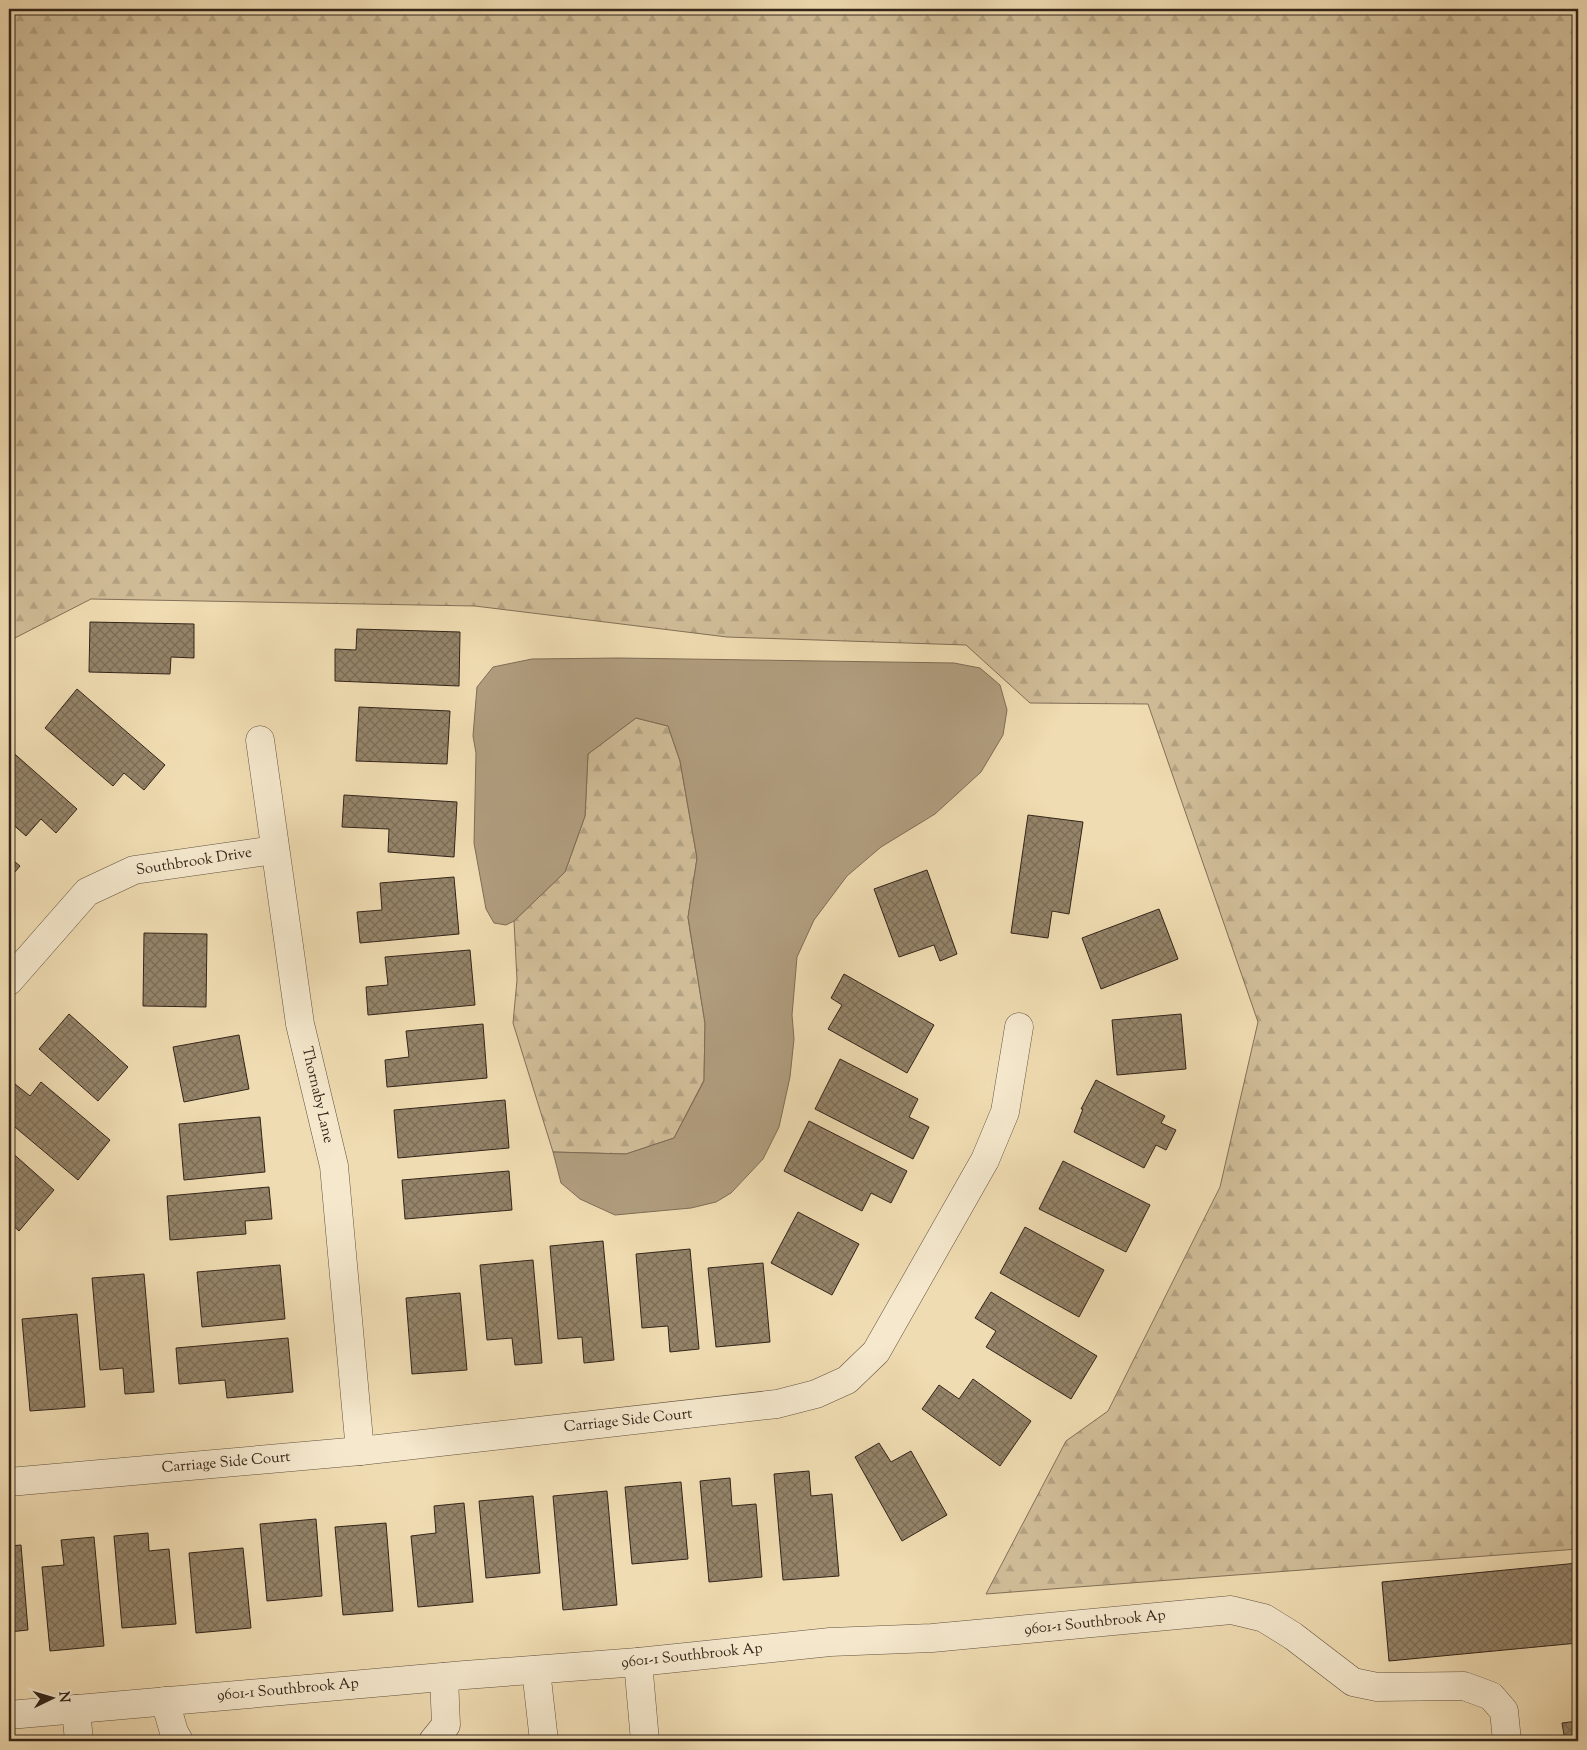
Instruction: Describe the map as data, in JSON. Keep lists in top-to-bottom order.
{
  "streets": {
    "street": [
      "Southbrook Drive",
      "Thornaby Lane",
      "Carriage Side Court",
      "9601-1 Southbrook Ap"
    ]
  },
  "crossings": [
    ["Southbrook Drive", "Thornaby Lane"],
    ["Thornaby Lane", "Carriage Side Court"]
  ],
  "north": "right"
}
